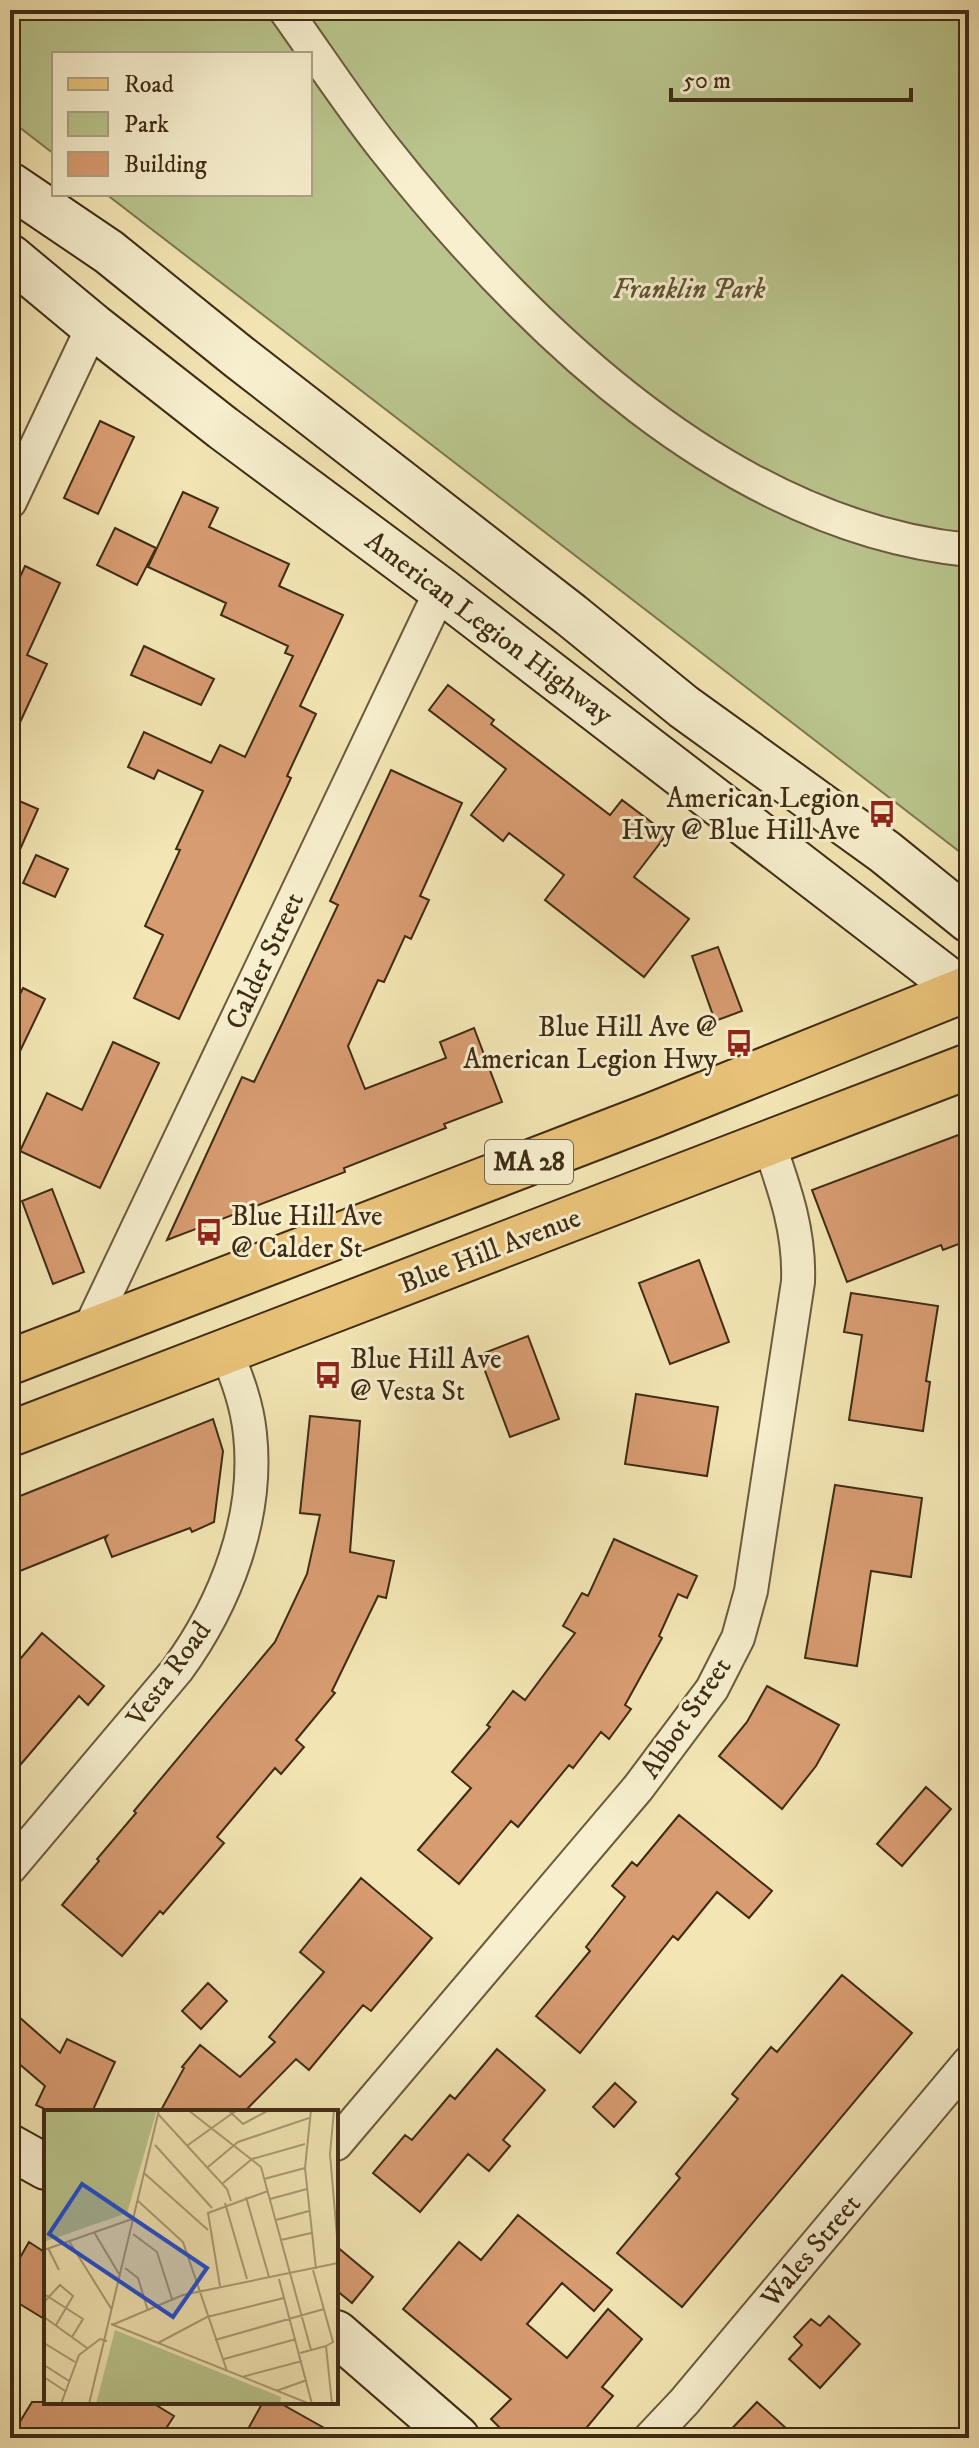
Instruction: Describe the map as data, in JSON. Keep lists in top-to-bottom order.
{
  "streets": {
    "main road": ["American Legion Highway", "MA 28", "Blue Hill Avenue"],
    "street": [
      "Calder Street",
      "Vesta Road",
      "Abbot Street",
      "Wales Street"
    ]
  },
  "crossings": [
    ["American Legion Highway", "Calder Street"],
    ["American Legion Highway", "MA 28"],
    ["Calder Street", "MA 28"],
    ["Blue Hill Avenue", "Vesta Road"],
    ["Blue Hill Avenue", "Abbot Street"]
  ],
  "parks": ["Franklin Park"],
  "places": {
    "bus stop": [
      "American Legion Hwy @ Blue Hill Ave",
      "Blue Hill Ave @ American Legion Hwy",
      "Blue Hill Ave @ Calder St",
      "Blue Hill Ave @ Vesta St"
    ]
  },
  "legend": ["Road", "Park", "Building"],
  "scale_bar": "50 m"
}
